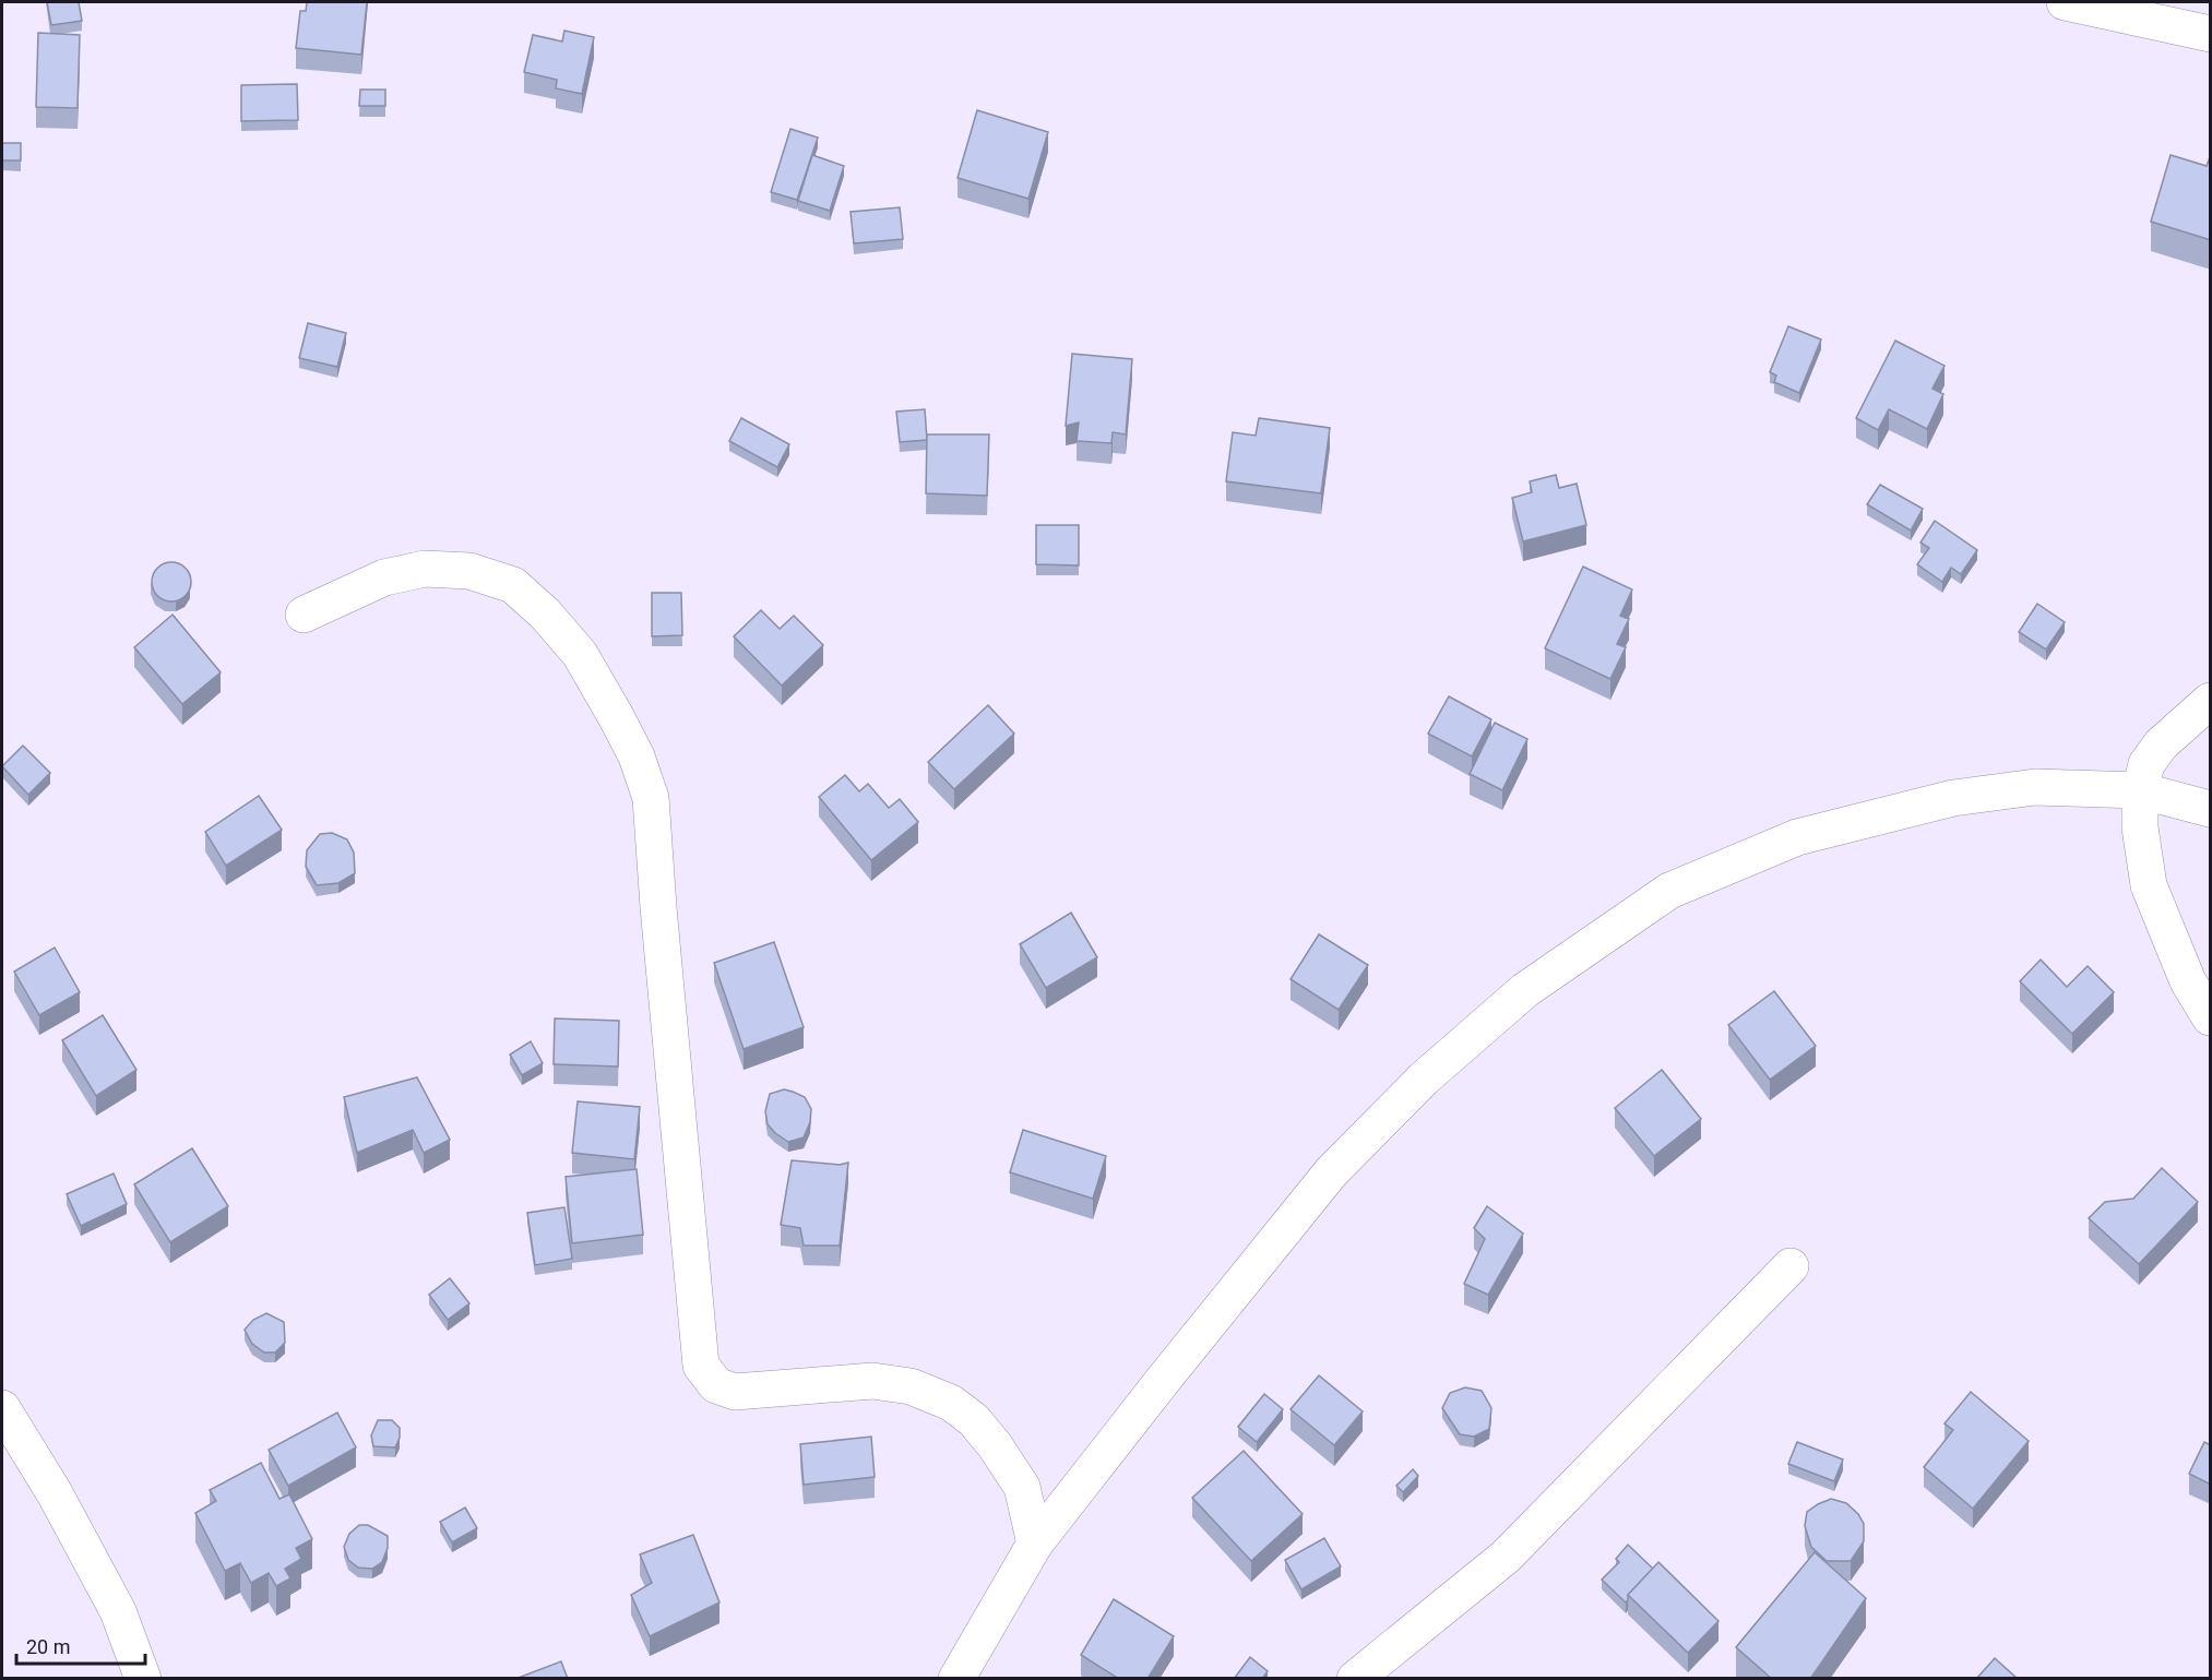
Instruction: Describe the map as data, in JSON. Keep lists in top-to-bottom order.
{
  "scale_bar": "20 m"
}
